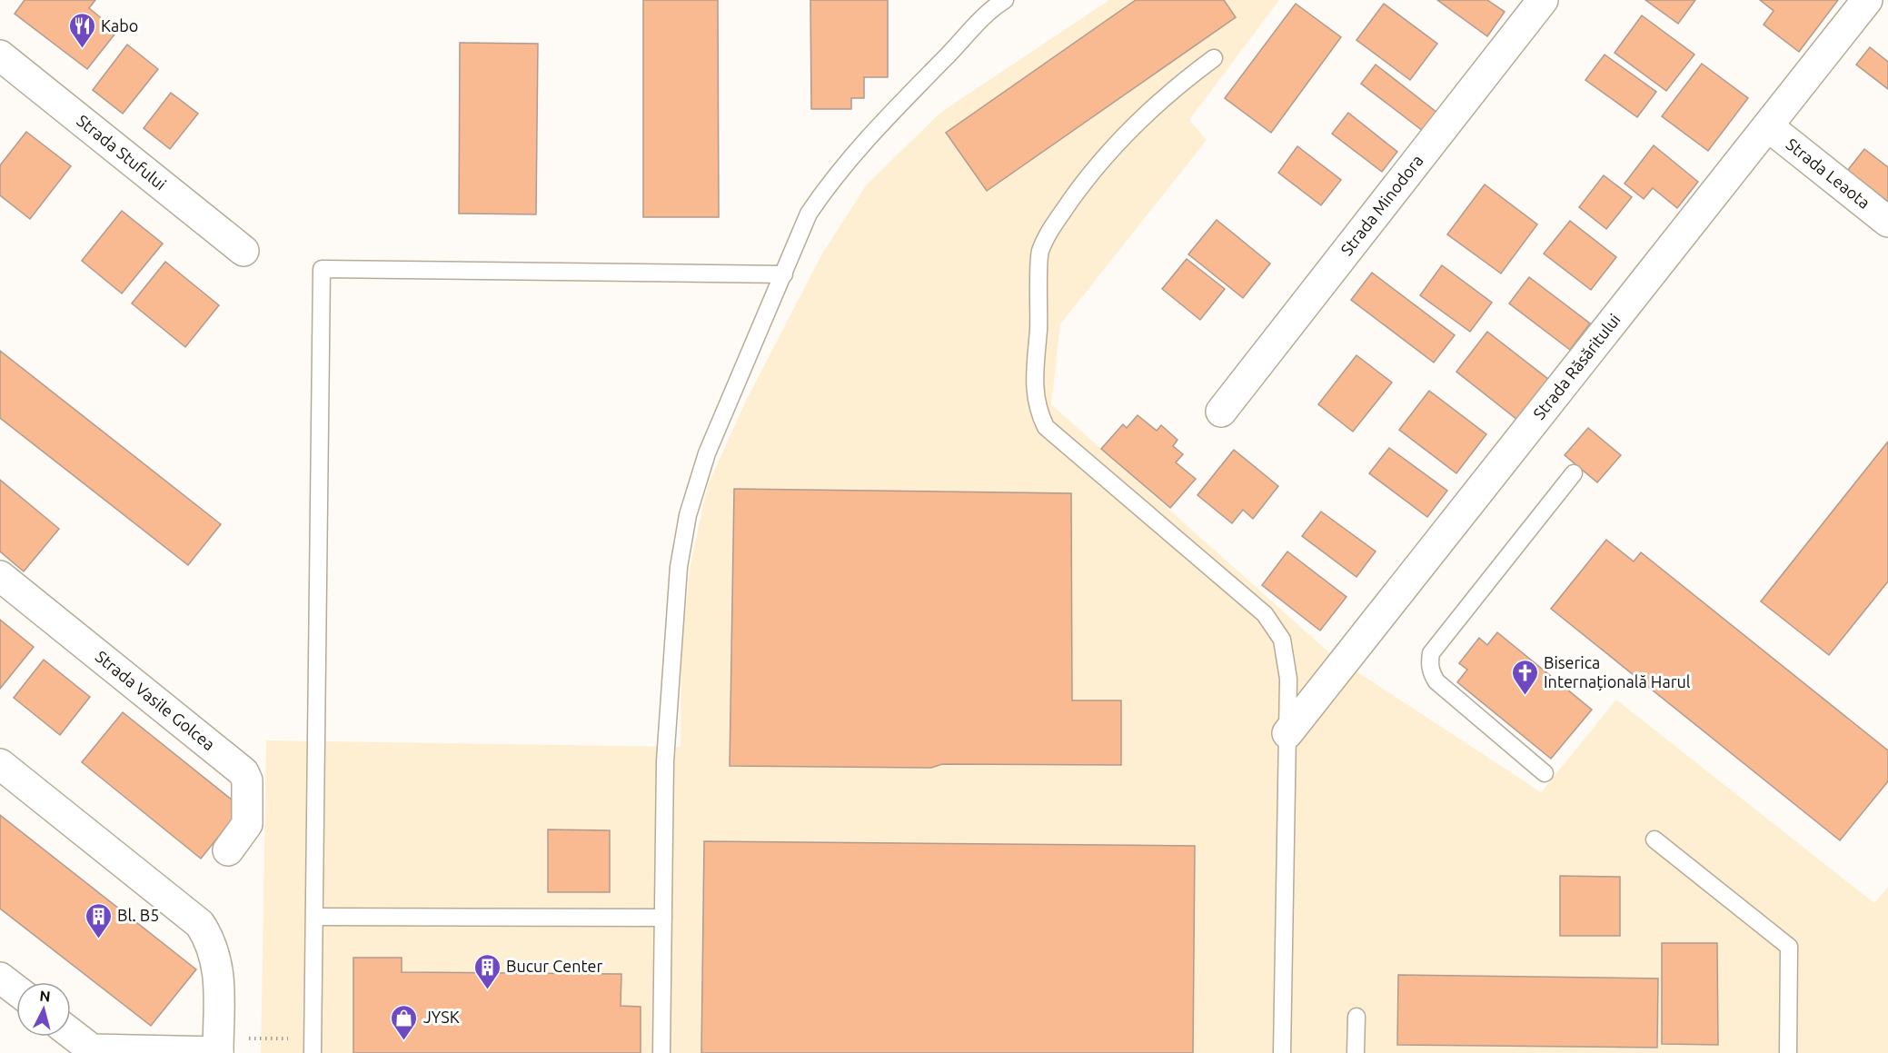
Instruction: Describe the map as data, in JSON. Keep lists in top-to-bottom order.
{
  "streets": {
    "street": [
      "Strada Stufului",
      "Strada Leaota",
      "Strada Minodora",
      "Strada Răsăritului",
      "Strada Vasile Golcea"
    ]
  },
  "crossings": [
    ["Strada Leaota", "Strada Răsăritului"]
  ],
  "places": {
    "restaurant": ["Kabo"],
    "church": ["Biserica Internațională Harul"],
    "building": ["Bl. B5", "Bucur Center"],
    "shop": ["JYSK"]
  },
  "north": "top"
}
